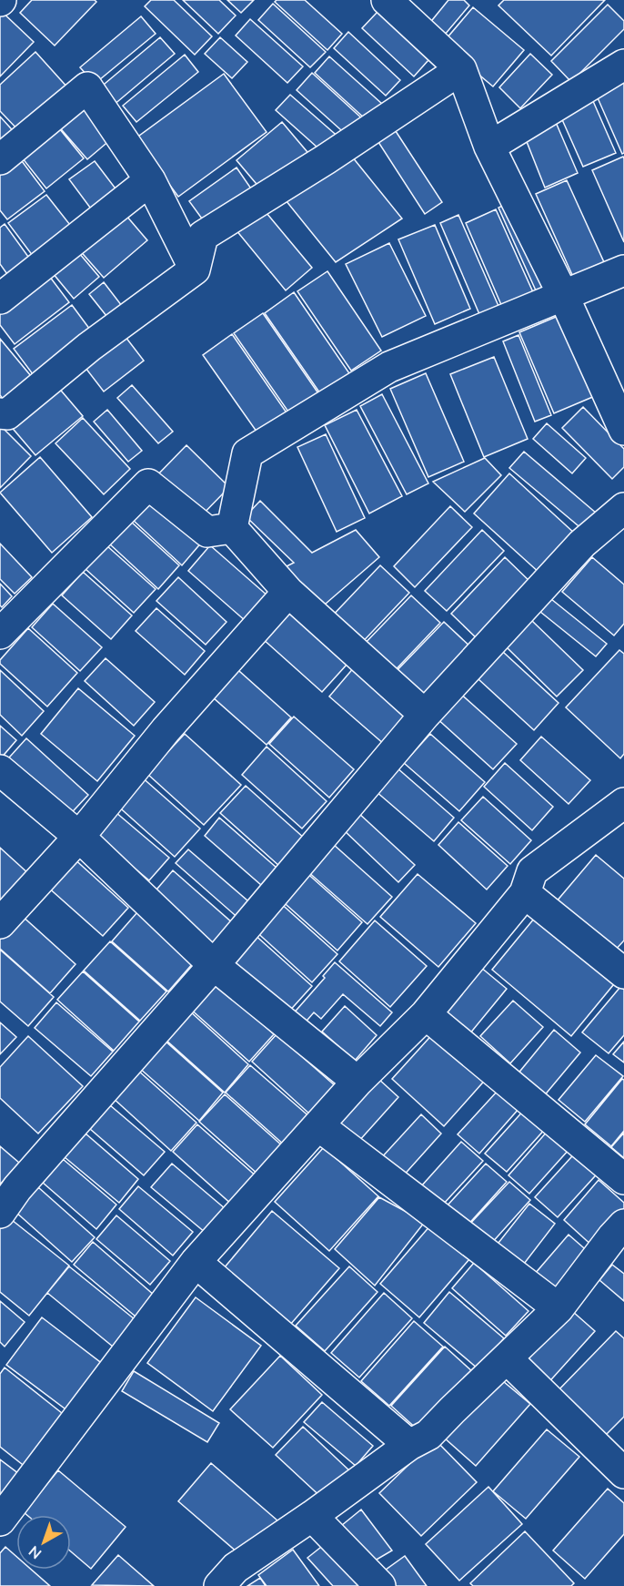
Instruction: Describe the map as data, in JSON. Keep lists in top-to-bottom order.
{
  "north": "bottom left"
}
